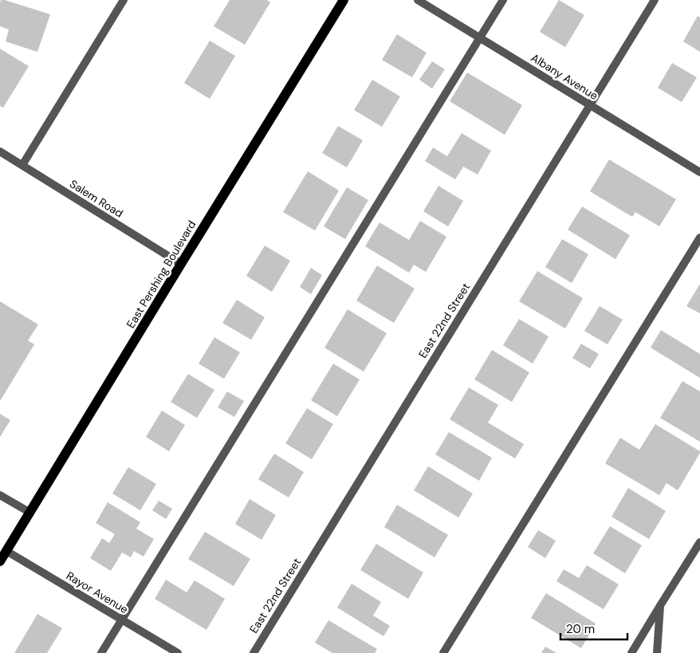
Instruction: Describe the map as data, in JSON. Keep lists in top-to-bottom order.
{
  "streets": {
    "main road": ["East Pershing Boulevard"],
    "street": [
      "Albany Avenue",
      "Salem Road",
      "East 22nd Street",
      "Rayor Avenue"
    ]
  },
  "crossings": [
    ["Albany Avenue", "East 22nd Street"],
    ["Salem Road", "East Pershing Boulevard"],
    ["East Pershing Boulevard", "Rayor Avenue"]
  ],
  "scale_bar": "20 m"
}
